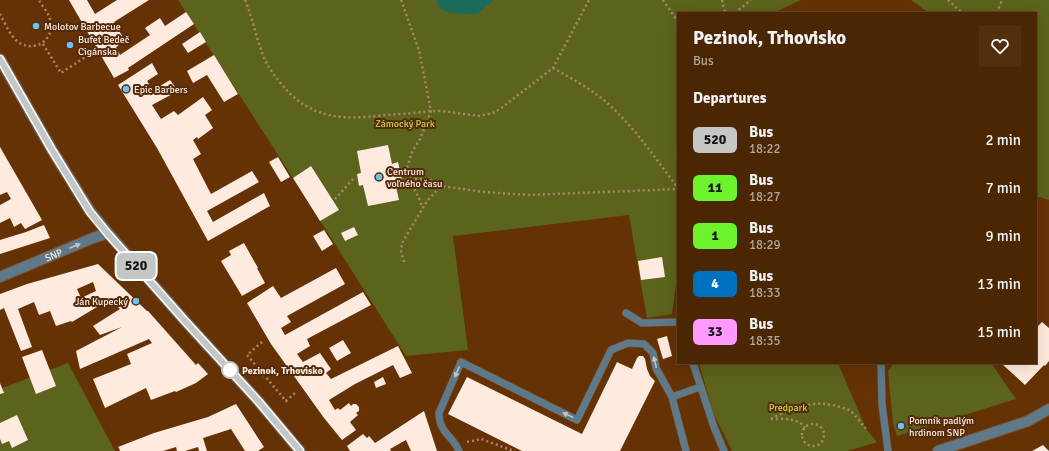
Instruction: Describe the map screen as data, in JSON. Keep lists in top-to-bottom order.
{
  "streets": {
    "street": ["SNP"]
  },
  "one_way": ["SNP"],
  "parks": ["Zámocký Park", "Predpark"],
  "places": [
    "Molotov Barbecue",
    "Bufet Bedeč Cigánska",
    "Epic Barbers",
    "Centrum voľného času",
    "Ján Kupecký",
    "Pezinok, Trhovisko",
    "Pomník padlým hrdinom SNP"
  ],
  "lines": ["bus line 520"],
  "page": {
    "on_map": "520",
    "heading": [
      ["Pezinok, Trhovisko", "Bus"],
      "Departures"
    ],
    "list": [
      {
        "mark": "520",
        "name": "Bus",
        "note": "18:22",
        "value": "2 min"
      },
      {
        "mark": "11",
        "name": "Bus",
        "note": "18:27",
        "value": "7 min"
      },
      {
        "mark": "1",
        "name": "Bus",
        "note": "18:29",
        "value": "9 min"
      },
      {
        "mark": "4",
        "name": "Bus",
        "note": "18:33",
        "value": "13 min"
      },
      {
        "mark": "33",
        "name": "Bus",
        "note": "18:35",
        "value": "15 min"
      }
    ]
  }
}
